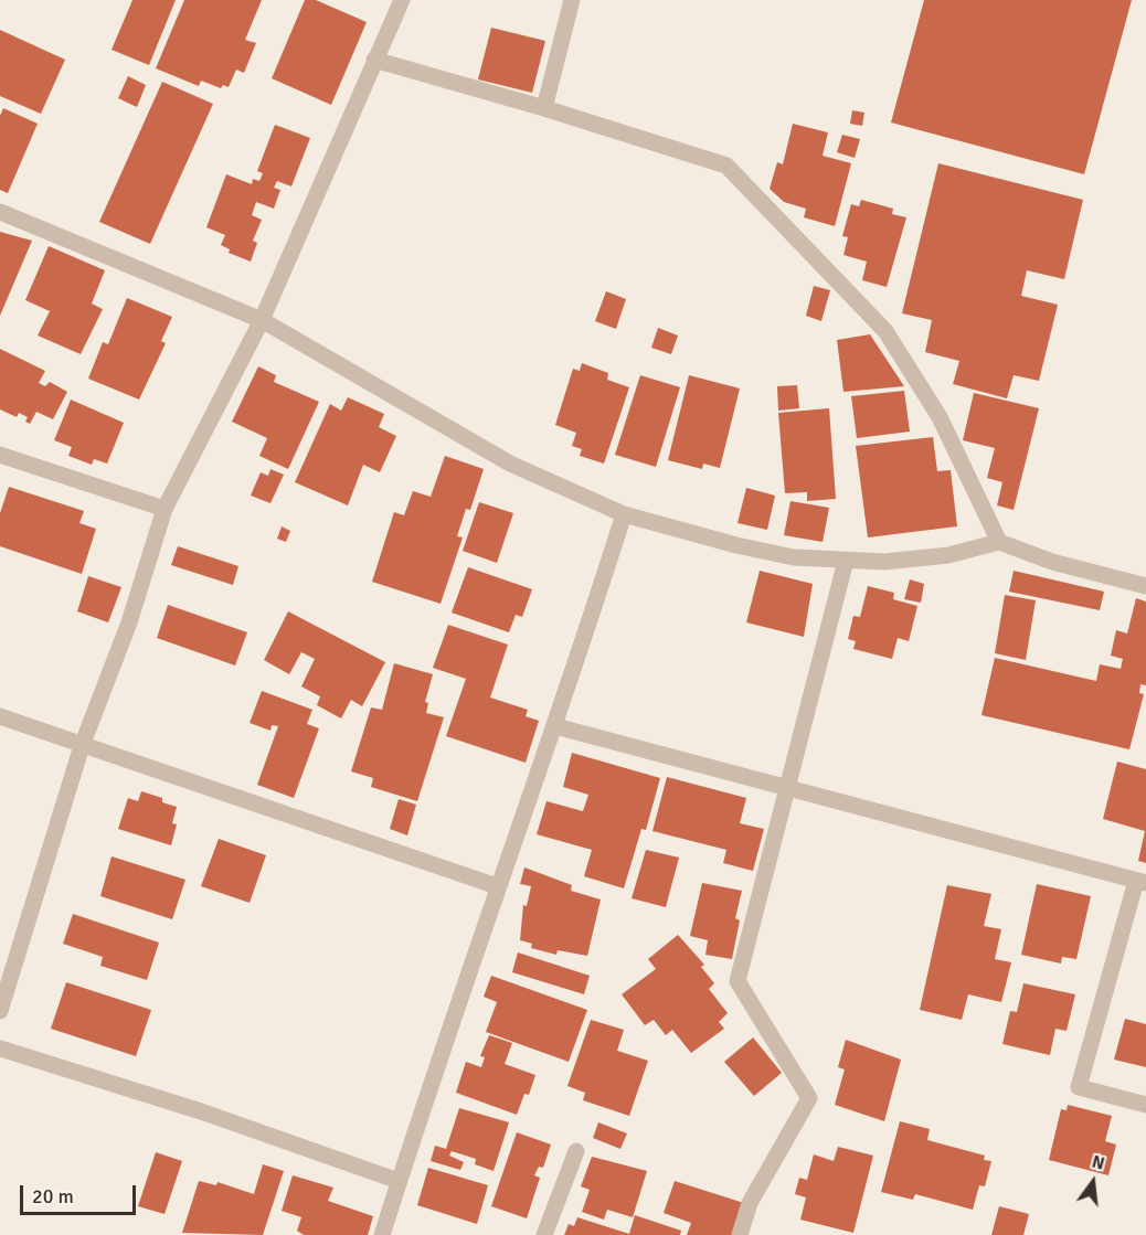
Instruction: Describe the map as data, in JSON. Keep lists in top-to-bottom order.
{
  "scale_bar": "20 m",
  "north": "top"
}
